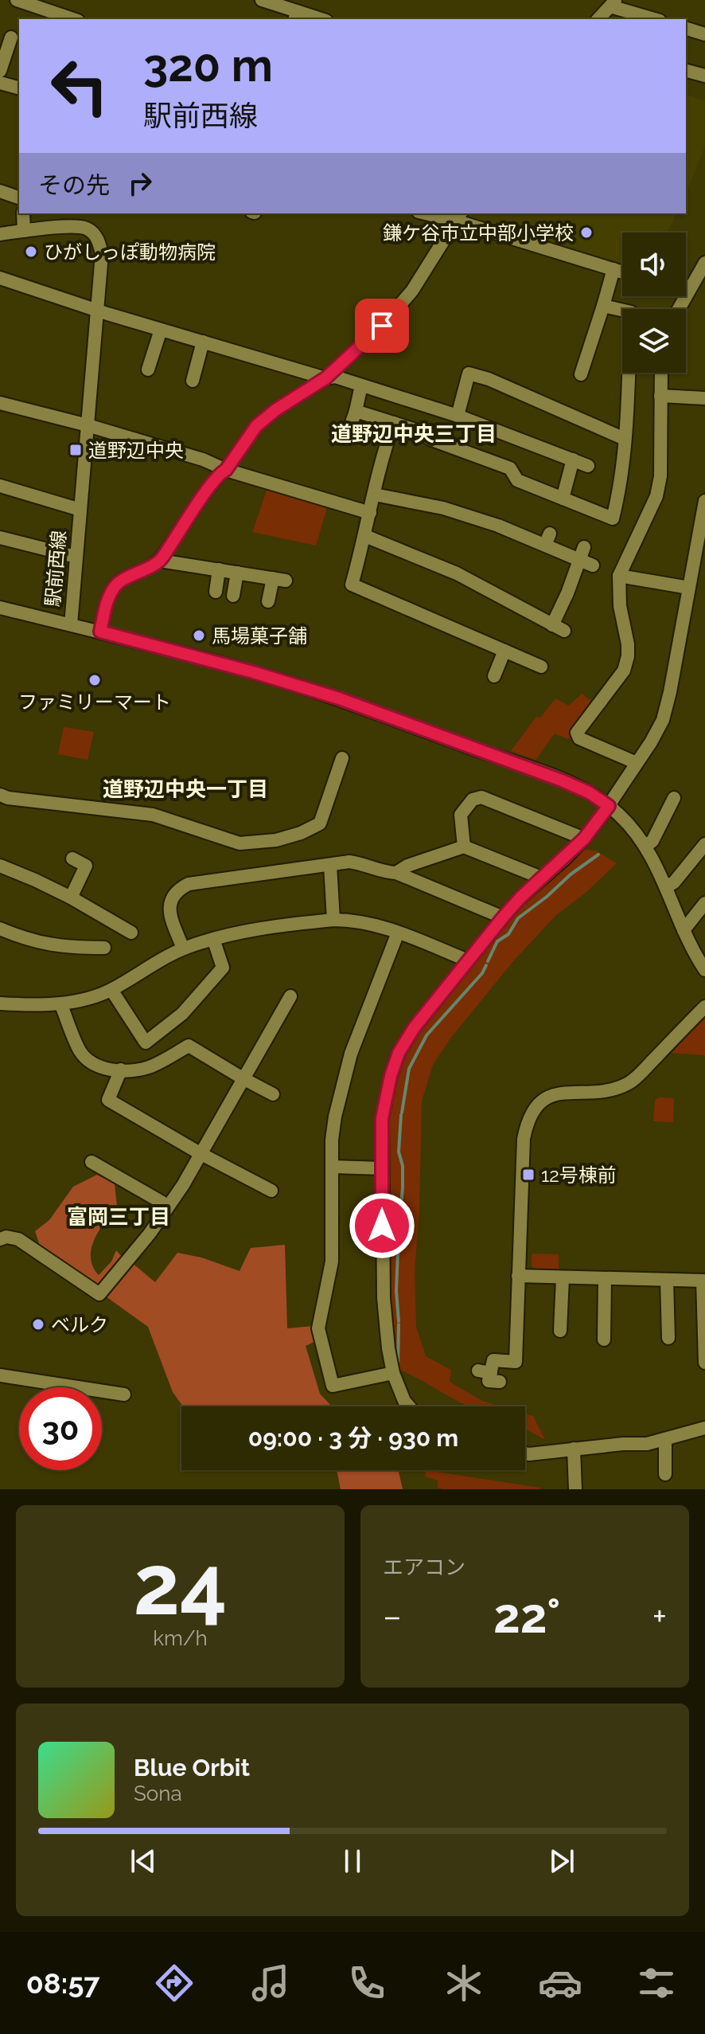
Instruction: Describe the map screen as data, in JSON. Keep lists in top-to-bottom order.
{
  "streets": {
    "street": ["駅前西線"]
  },
  "districts": ["道野辺中央三丁目", "道野辺中央一丁目", "富岡三丁目"],
  "places": {
    "other": [
      "鎌ケ谷市立中部小学校",
      "ひがしっぽ動物病院",
      "馬場菓子舗",
      "ファミリーマート",
      "ベルク"
    ],
    "transit": ["道野辺中央", "12号棟前"]
  },
  "page": {
    "turn": ["320 m", "駅前西線"],
    "then": "その先",
    "limit": "30",
    "trip": "09:00 · 3 分 · 930 m",
    "tile": [
      ["24", "km/h"],
      "エアコン"
    ],
    "heat": ["−", "22°", "+"],
    "song": ["Blue Orbit", "Sona"],
    "tabs": "08:57"
  }
}
